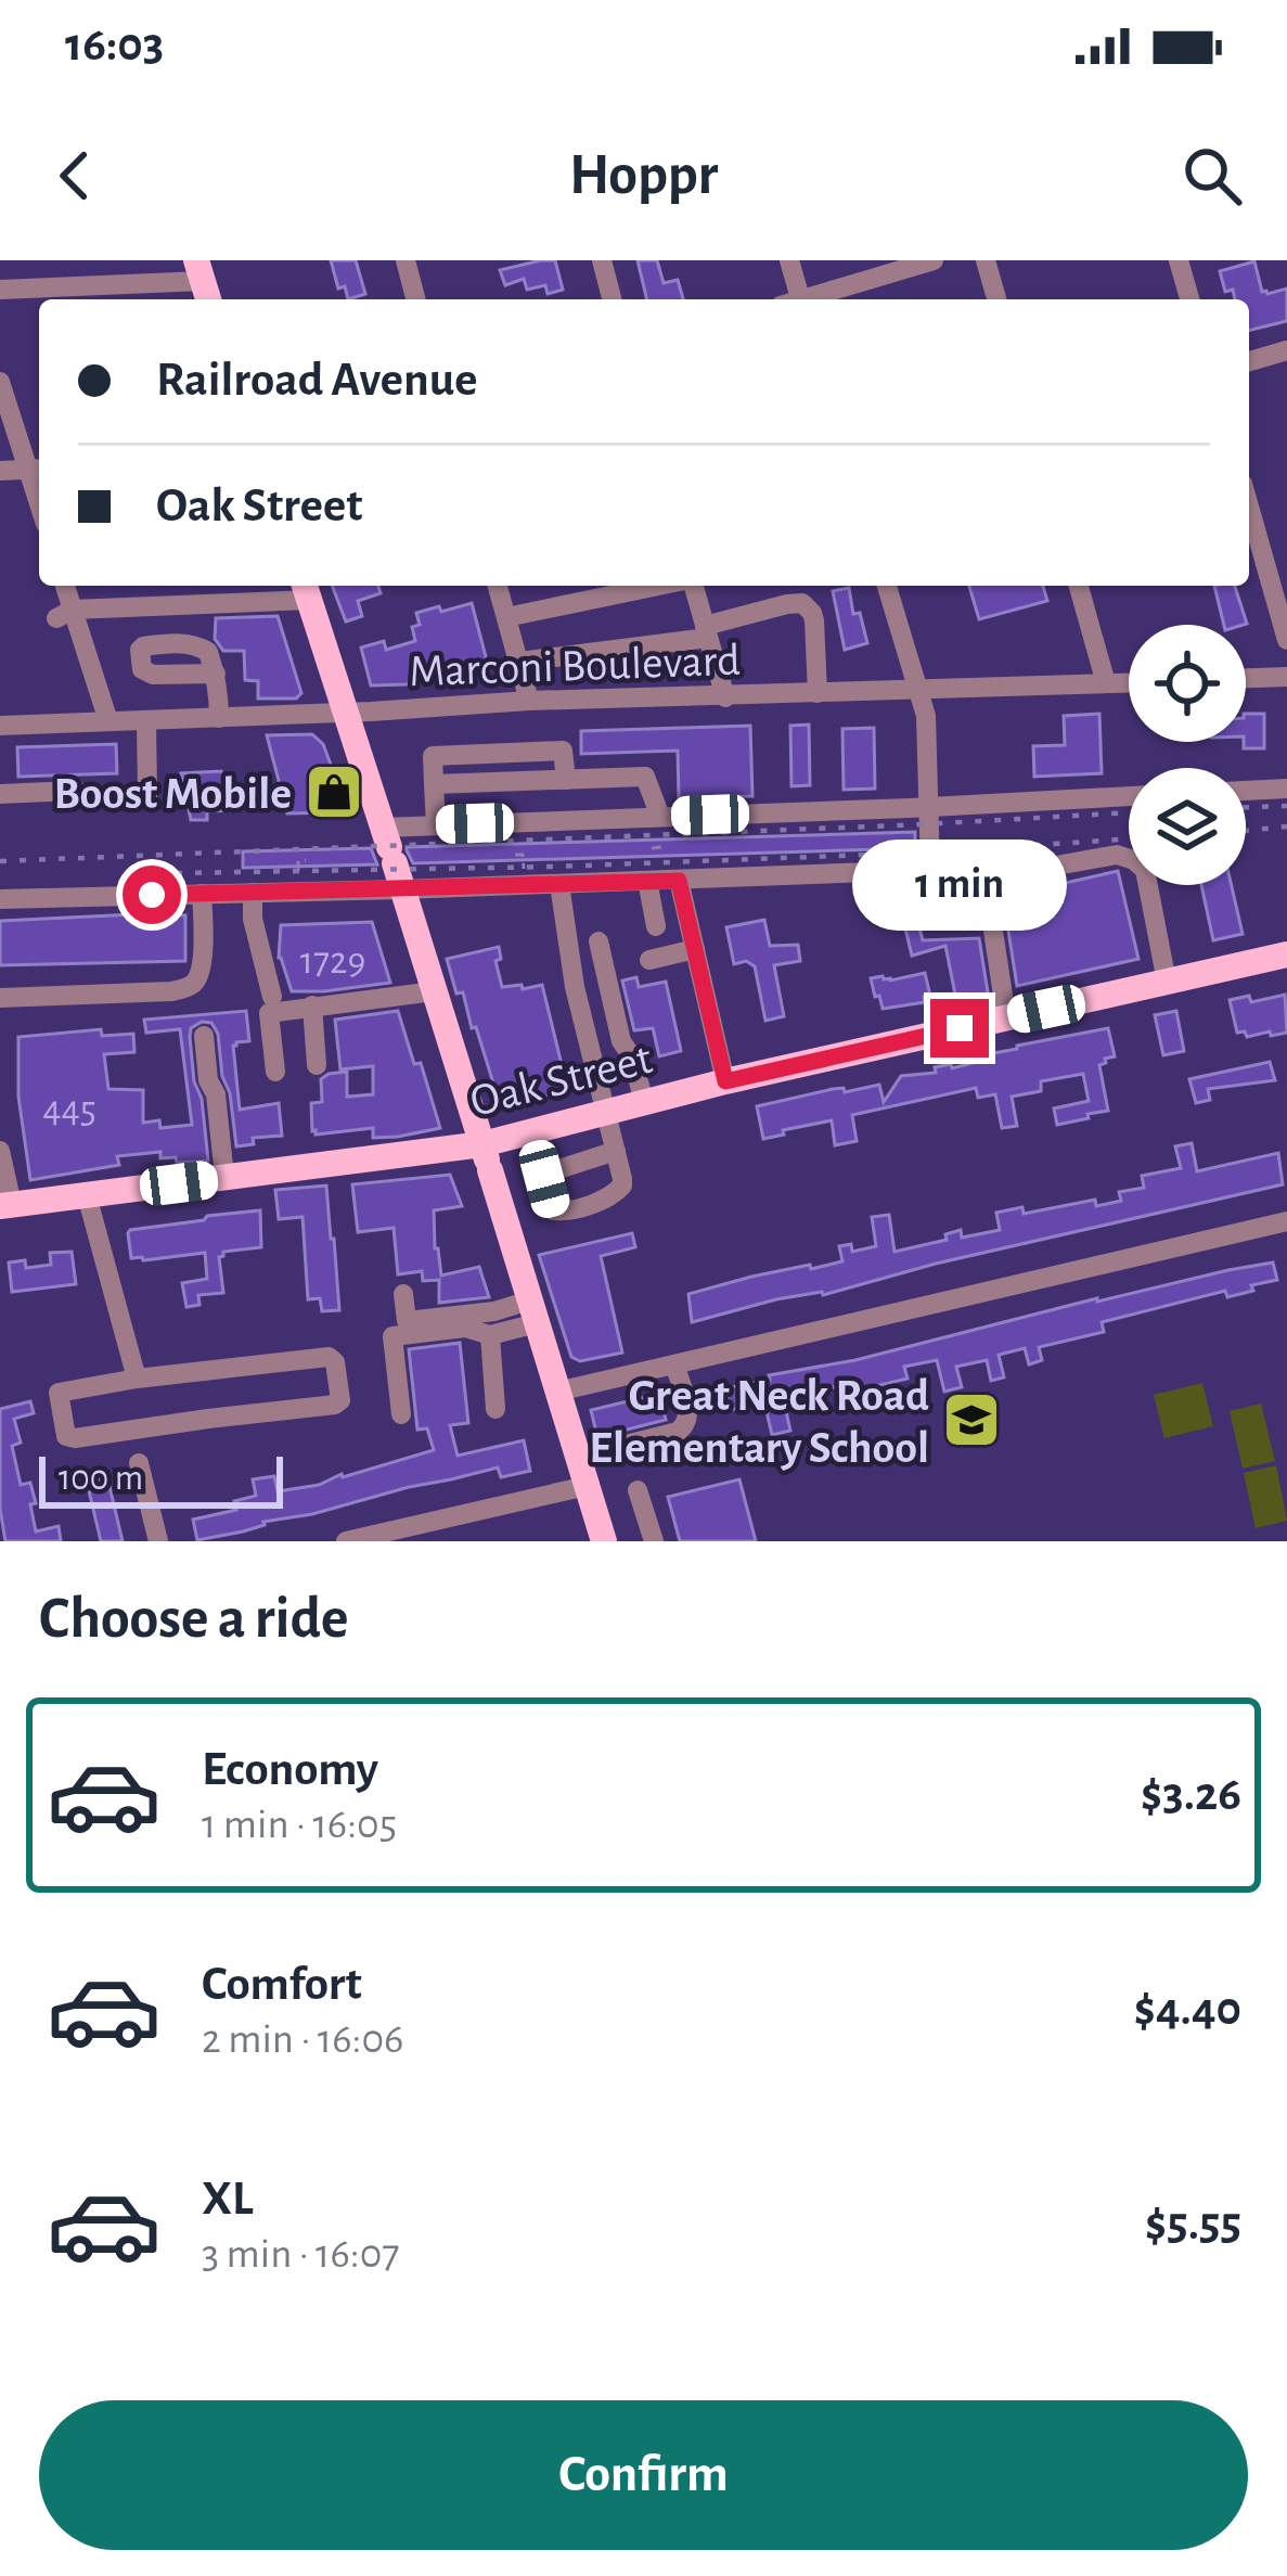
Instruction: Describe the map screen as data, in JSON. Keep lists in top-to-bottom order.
{
  "streets": {
    "main road": ["Oak Street"],
    "street": ["Marconi Boulevard"]
  },
  "places": {
    "shop": ["Boost Mobile"],
    "school or university": ["Great Neck Road Elementary School"]
  },
  "house_numbers": ["1729", "445"],
  "scale_bar": "100 m",
  "page": {
    "status": "16:03",
    "header": "Hoppr",
    "banner": ["Railroad Avenue", "Oak Street"],
    "bubble": "1 min",
    "scale": "100 m",
    "heading": "Choose a ride",
    "list": [
      {
        "name": "Economy",
        "note": "1 min · 16:05",
        "value": "$3.26"
      },
      {
        "name": "Comfort",
        "note": "2 min · 16:06",
        "value": "$4.40"
      },
      {
        "name": "XL",
        "note": "3 min · 16:07",
        "value": "$5.55"
      }
    ],
    "buttons": "Confirm"
  }
}
